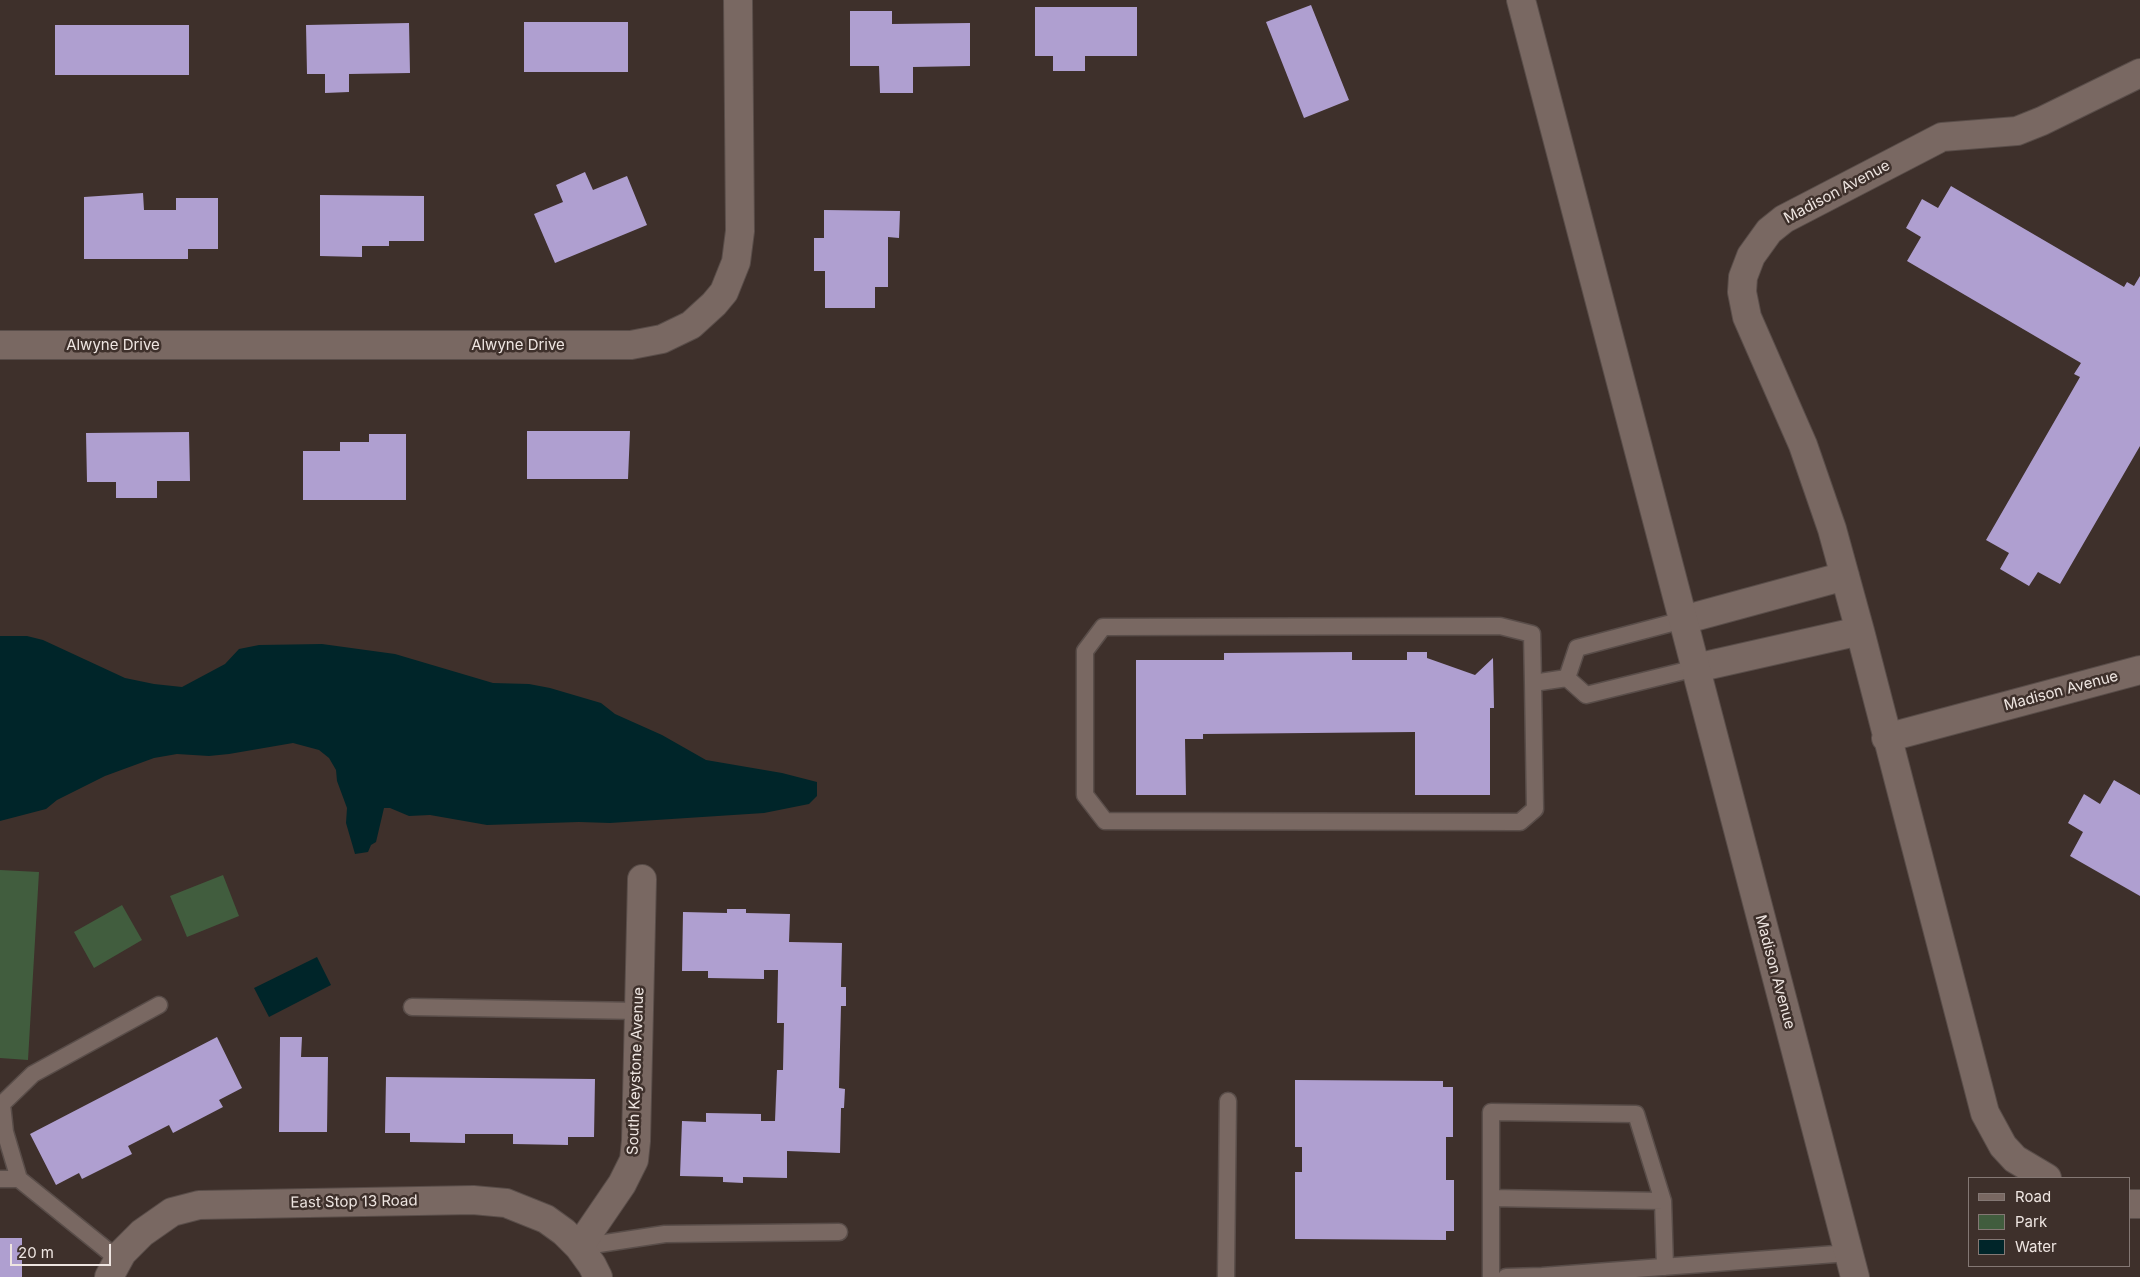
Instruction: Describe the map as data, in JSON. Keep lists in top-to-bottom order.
{
  "streets": {
    "street": [
      "Madison Avenue",
      "Alwyne Drive",
      "South Keystone Avenue",
      "East Stop 13 Road"
    ]
  },
  "crossings": [
    ["South Keystone Avenue", "East Stop 13 Road"]
  ],
  "legend": ["Road", "Park", "Water"],
  "scale_bar": "20 m"
}
